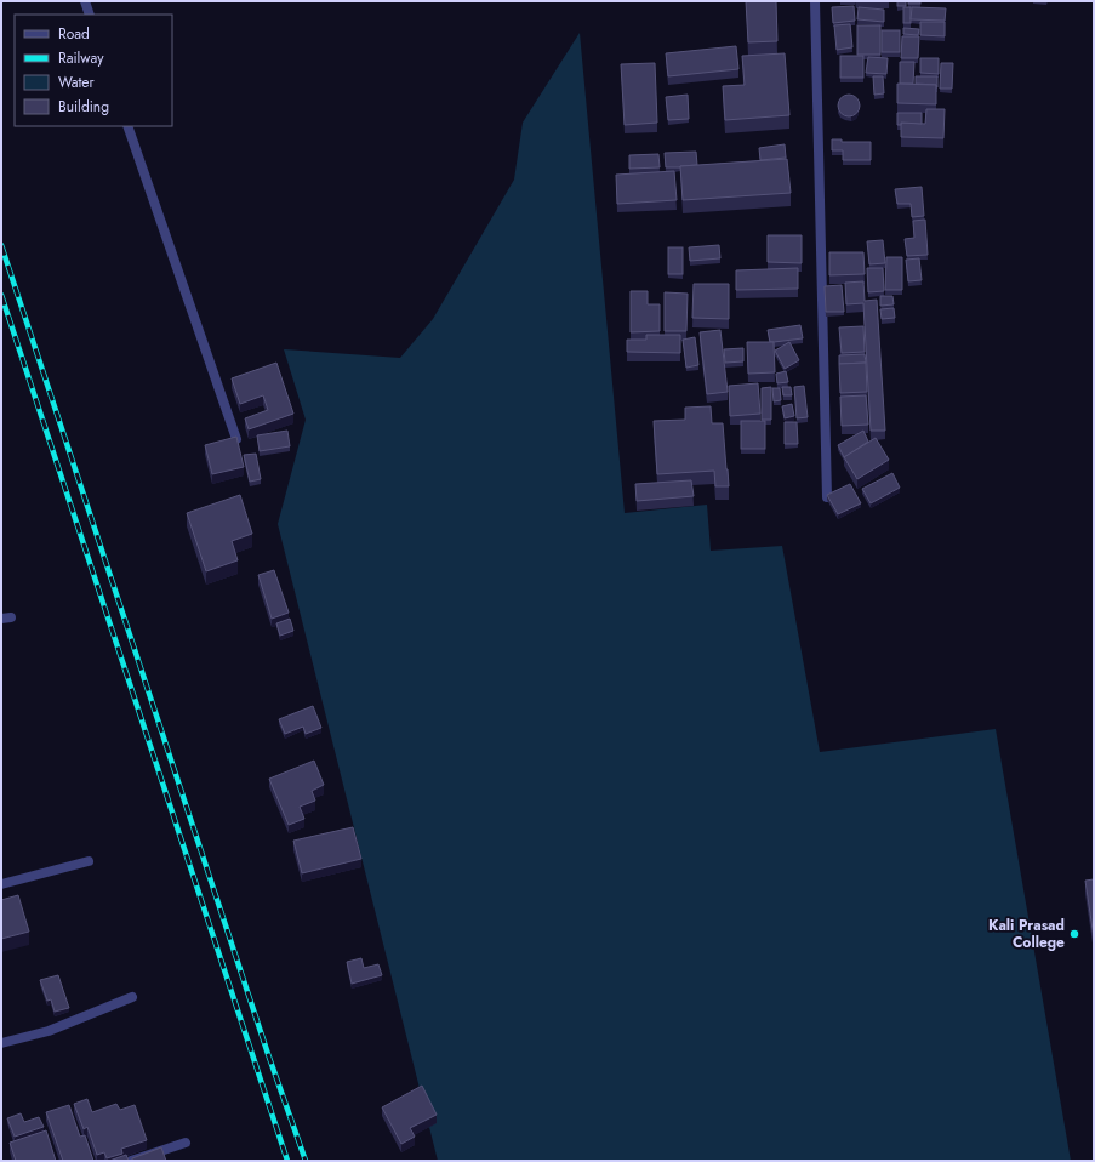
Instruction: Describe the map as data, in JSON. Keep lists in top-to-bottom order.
{
  "places": ["Kali Prasad College"],
  "legend": [
    "Road",
    "Railway",
    "Water",
    "Building"
  ]
}
